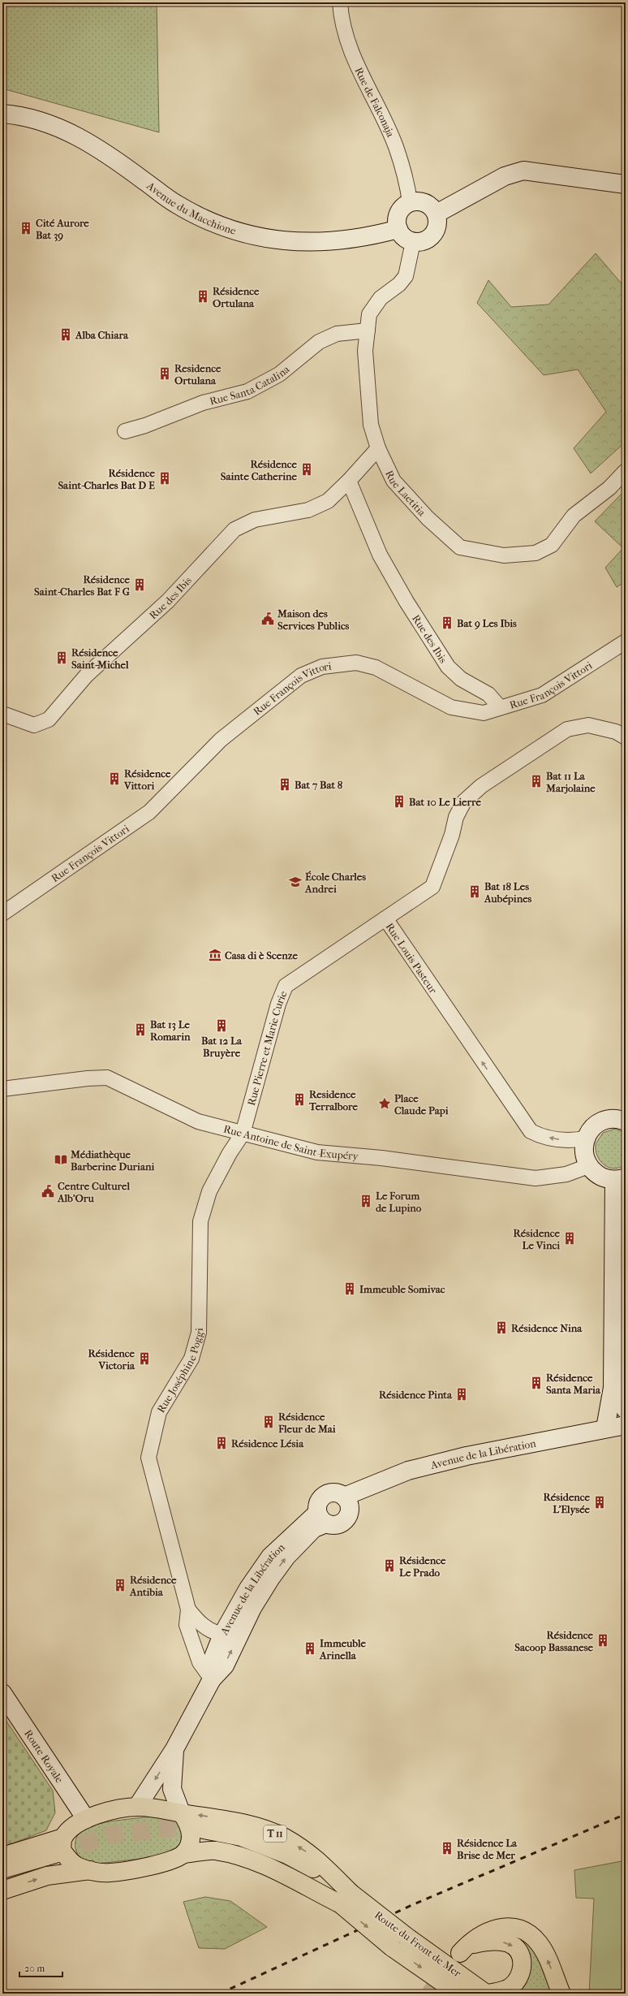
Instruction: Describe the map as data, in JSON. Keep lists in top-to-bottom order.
{
  "streets": {
    "main road": [
      "Avenue du Macchione",
      "Avenue de la Libération",
      "Route Royale",
      "T 11",
      "Route du Front de Mer"
    ],
    "street": [
      "Rue de Falconaja",
      "Rue Santa Catalina",
      "Rue Laetitia",
      "Rue des Ibis",
      "Rue François Vittori",
      "Rue Louis Pasteur",
      "Rue Pierre et Marie Curie",
      "Rue Antoine de Saint-Exupéry",
      "Rue Joséphine Poggi"
    ]
  },
  "crossings": [
    ["Rue de Falconaja", "Avenue du Macchione"],
    ["Rue de Falconaja", "Rue Laetitia"],
    ["Avenue du Macchione", "Rue Laetitia"],
    ["Rue Santa Catalina", "Rue Laetitia"],
    ["Rue Laetitia", "Rue des Ibis"],
    ["Rue des Ibis", "Rue François Vittori"],
    ["Rue Louis Pasteur", "Rue Pierre et Marie Curie"],
    ["Rue Pierre et Marie Curie", "Rue Antoine de Saint-Exupéry"],
    ["Rue Pierre et Marie Curie", "Rue Joséphine Poggi"],
    ["Rue Antoine de Saint-Exupéry", "Rue Joséphine Poggi"],
    ["Rue Joséphine Poggi", "Avenue de la Libération"],
    ["Avenue de la Libération", "Route du Front de Mer"],
    ["Route Royale", "Route du Front de Mer"]
  ],
  "one_way": ["Rue Louis Pasteur"],
  "places": {
    "building": [
      "Cité Aurore Bat 39",
      "Résidence Ortulana",
      "Alba Chiara",
      "Residence Ortulana",
      "Résidence Sainte Catherine",
      "Résidence Saint-Charles Bat D E",
      "Résidence Saint-Charles Bat F G",
      "Bat 9 Les Ibis",
      "Résidence Saint-Michel",
      "Résidence Vittori",
      "Bat 11 La Marjolaine",
      "Bat 7 Bat 8",
      "Bat 10 Le Lierre",
      "Bat 18 Les Aubépines",
      "Bat 12 La Bruyère",
      "Bat 13 Le Romarin",
      "Residence Terralbore",
      "Le Forum de Lupino",
      "Résidence Le Vinci",
      "Immeuble Somivac",
      "Résidence Nina",
      "Résidence Victoria",
      "Résidence Santa Maria",
      "Résidence Pinta",
      "Résidence Fleur de Mai",
      "Résidence Lésia",
      "Résidence L'Elysée",
      "Résidence Le Prado",
      "Résidence Antibia",
      "Résidence Sacoop Bassanese",
      "Immeuble Arinella",
      "Résidence La Brise de Mer"
    ],
    "public building": ["Maison des Services Publics", "Centre Culturel Alb'Oru"],
    "school or university": ["École Charles Andrei"],
    "museum": ["Casa di è Scenze"],
    "place": ["Place Claude Papi"],
    "library": ["Médiathèque Barberine Duriani"]
  },
  "scale_bar": "20 m"
}
